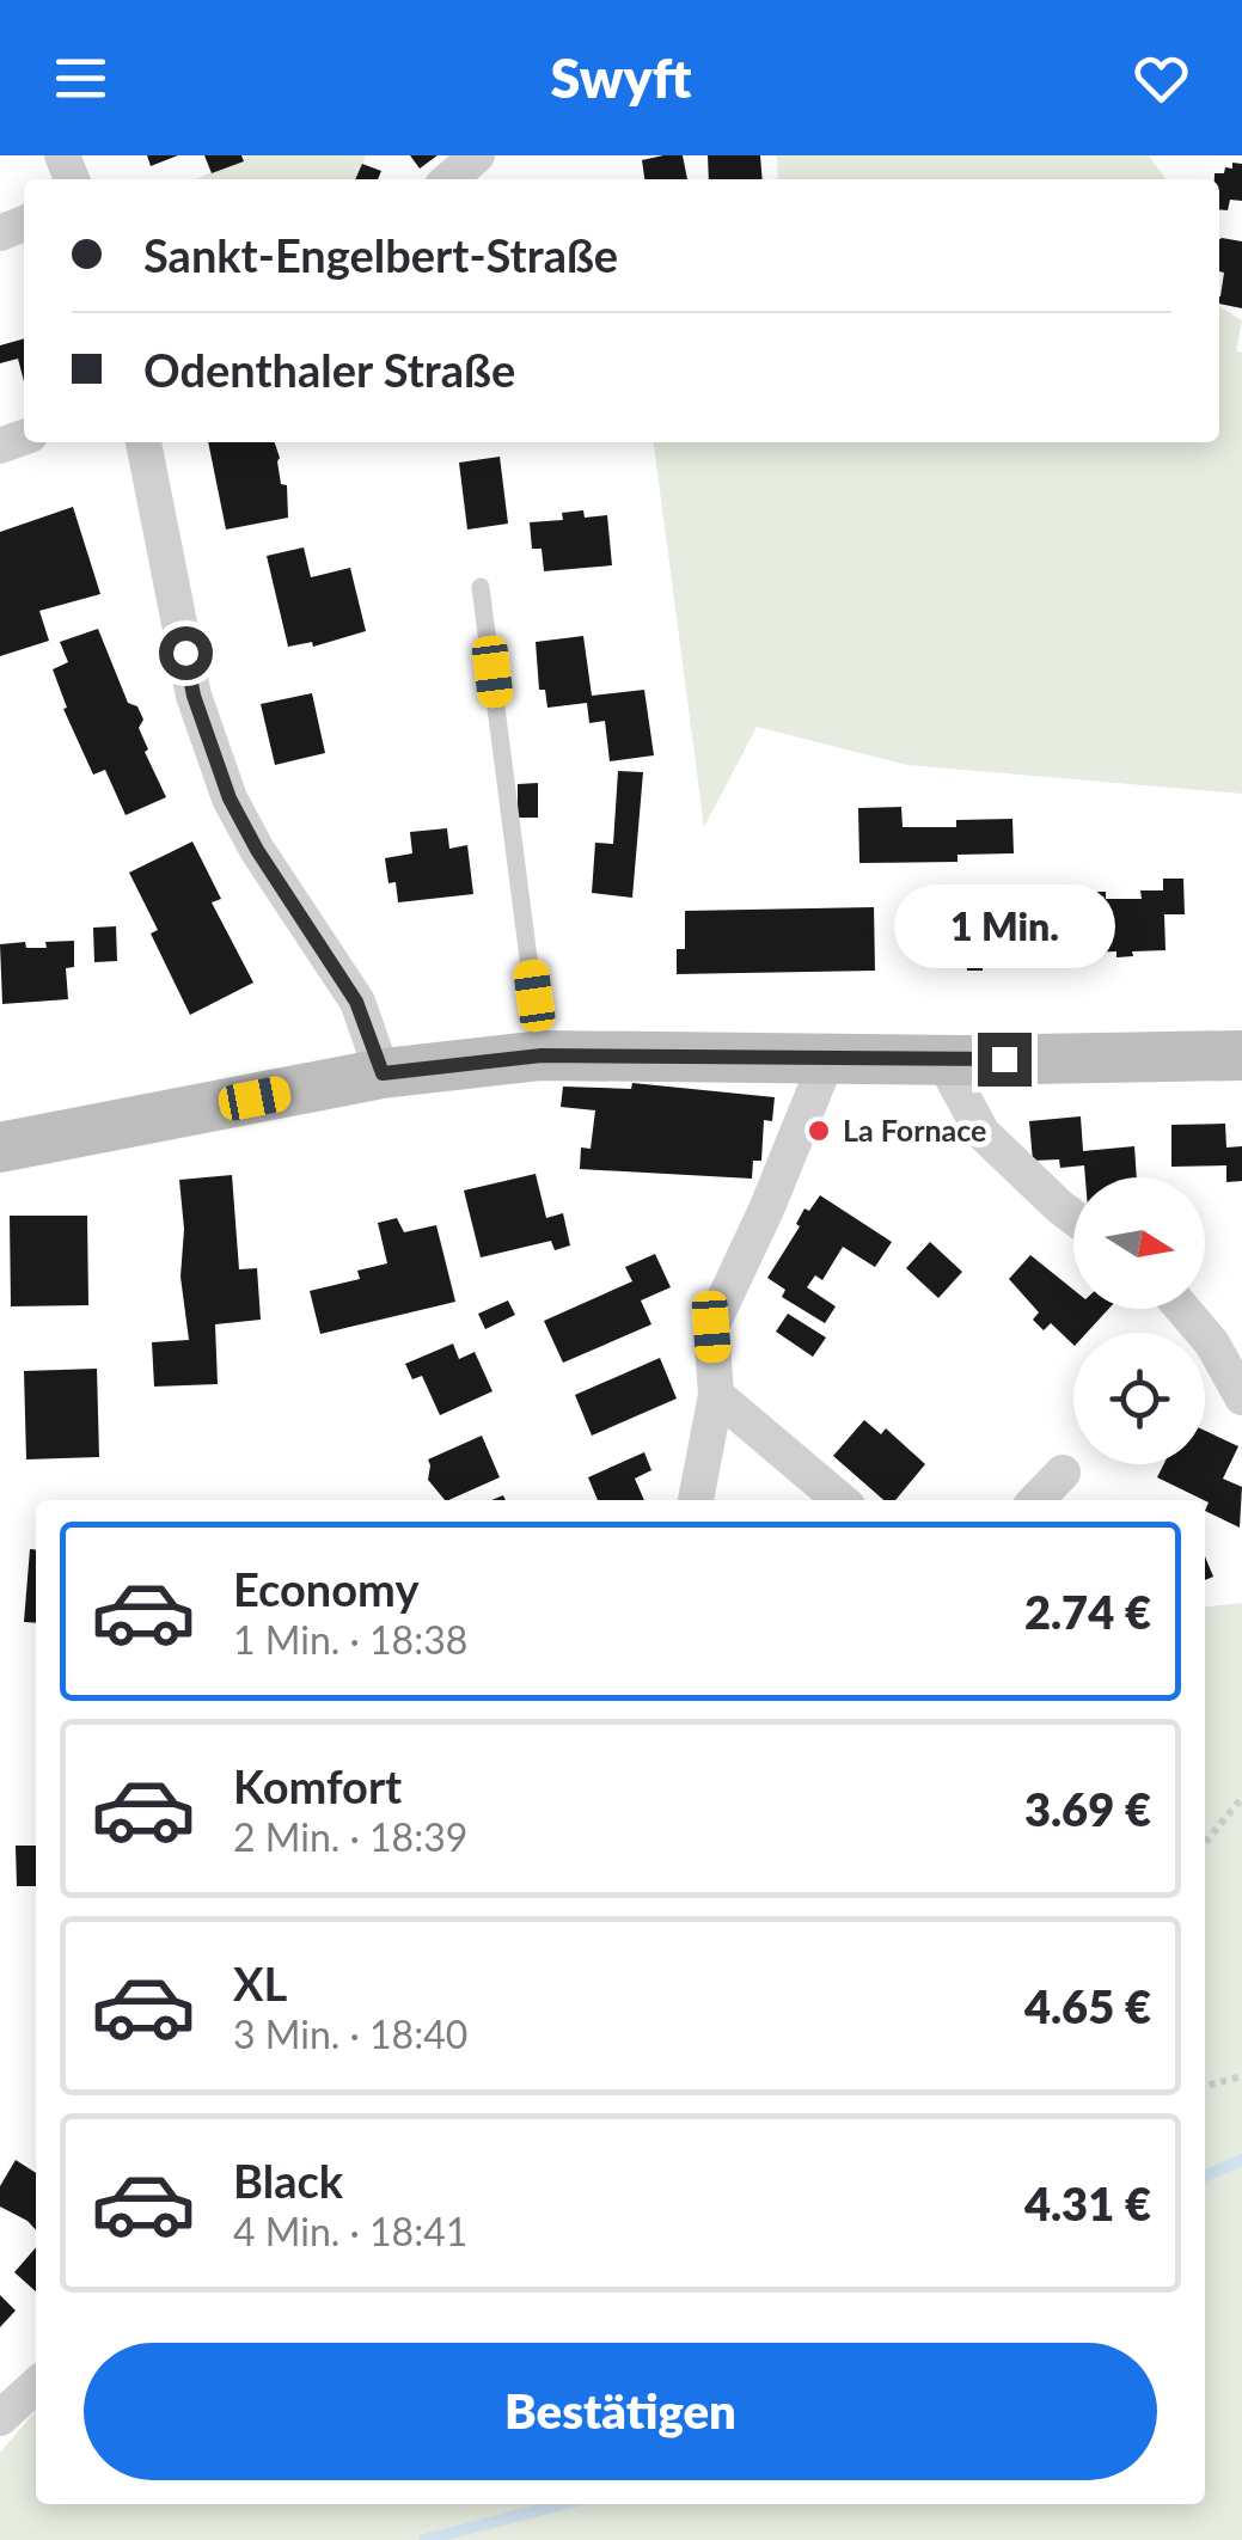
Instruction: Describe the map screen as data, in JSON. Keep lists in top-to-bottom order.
{
  "places": ["La Fornace"],
  "north": "right",
  "page": {
    "header": "Swyft",
    "banner": ["Sankt-Engelbert-Straße", "Odenthaler Straße"],
    "bubble": "1 Min.",
    "list": [
      {
        "name": "Economy",
        "note": "1 Min. · 18:38",
        "value": "2.74 €"
      },
      {
        "name": "Komfort",
        "note": "2 Min. · 18:39",
        "value": "3.69 €"
      },
      {
        "name": "XL",
        "note": "3 Min. · 18:40",
        "value": "4.65 €"
      },
      {
        "name": "Black",
        "note": "4 Min. · 18:41",
        "value": "4.31 €"
      }
    ],
    "buttons": "Bestätigen"
  }
}
